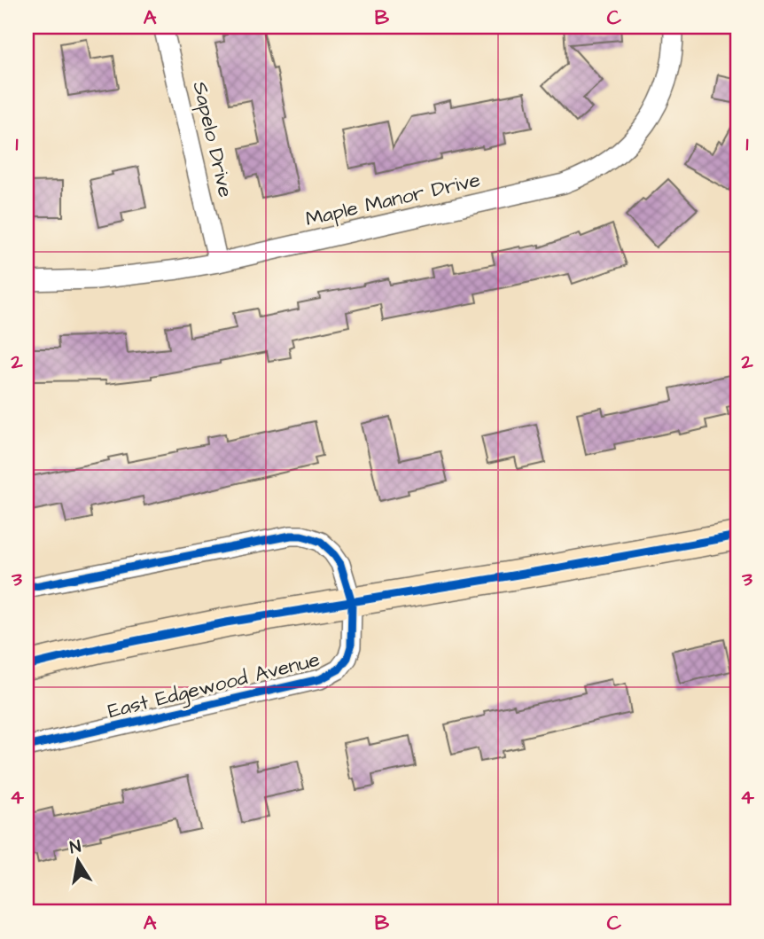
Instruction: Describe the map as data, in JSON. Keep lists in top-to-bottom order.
{
  "streets": {
    "street": ["Sapelo Drive", "Maple Manor Drive", "East Edgewood Avenue"]
  },
  "crossings": [
    ["Sapelo Drive", "Maple Manor Drive"]
  ],
  "north": "top",
  "grid": {
    "columns": ["A", "B", "C"],
    "rows": [
      "1",
      "2",
      "3",
      "4"
    ]
  }
}
